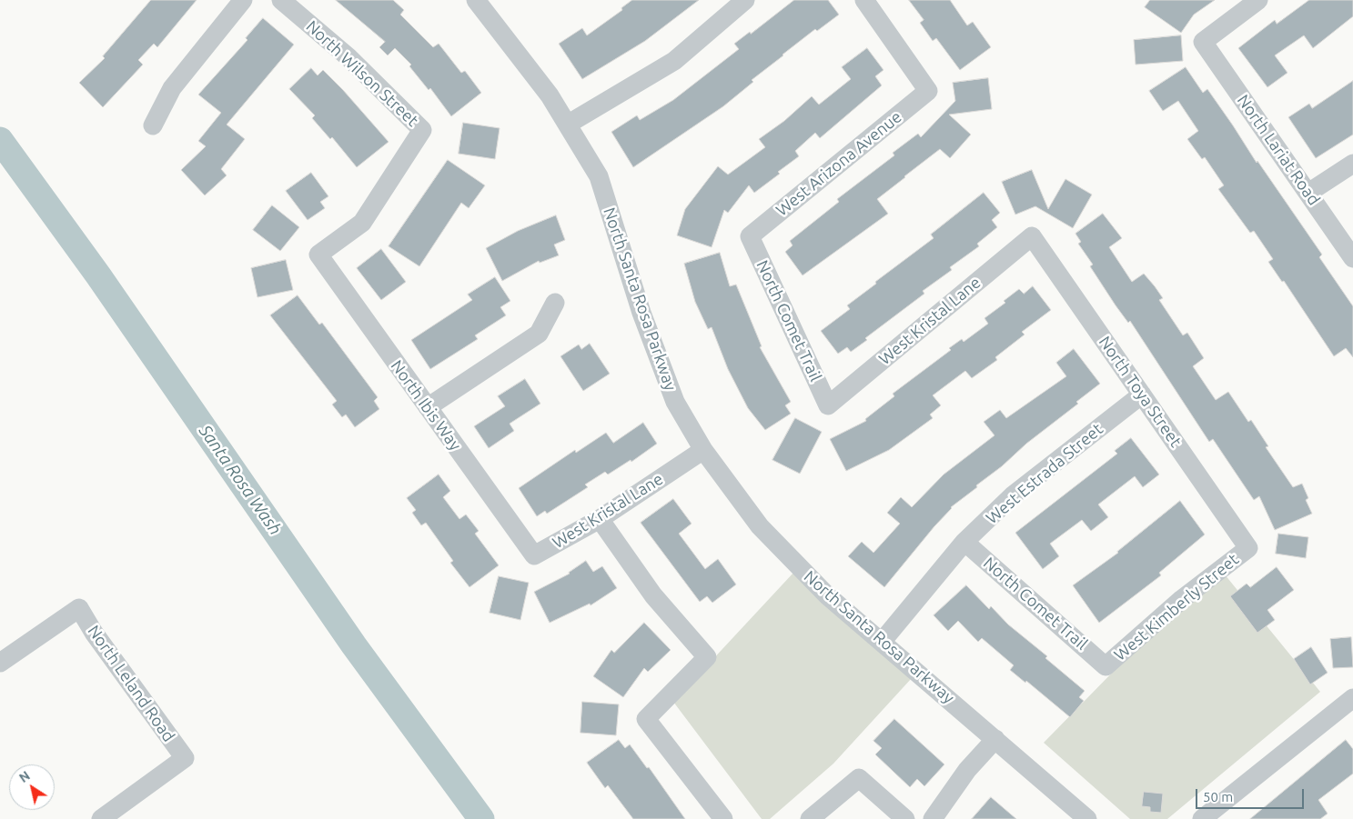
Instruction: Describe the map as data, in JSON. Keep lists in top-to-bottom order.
{
  "streets": {
    "street": [
      "North Wilson Street",
      "North Lariat Road",
      "West Arizona Avenue",
      "North Santa Rosa Parkway",
      "North Comet Trail",
      "West Kristal Lane",
      "North Toya Street",
      "North Ibis Way",
      "West Estrada Street",
      "West Kimberly Street",
      "North Leland Road"
    ]
  },
  "crossings": [
    ["North Wilson Street", "North Ibis Way"],
    ["West Arizona Avenue", "North Comet Trail"],
    ["North Santa Rosa Parkway", "West Kristal Lane"],
    ["North Santa Rosa Parkway", "West Estrada Street"],
    ["North Comet Trail", "West Kristal Lane"],
    ["North Comet Trail", "West Estrada Street"],
    ["North Comet Trail", "West Kimberly Street"],
    ["West Kristal Lane", "North Toya Street"],
    ["West Kristal Lane", "North Ibis Way"],
    ["North Toya Street", "West Estrada Street"],
    ["North Toya Street", "West Kimberly Street"]
  ],
  "water": ["Santa Rosa Wash"],
  "scale_bar": "50 m",
  "north": "top left"
}
